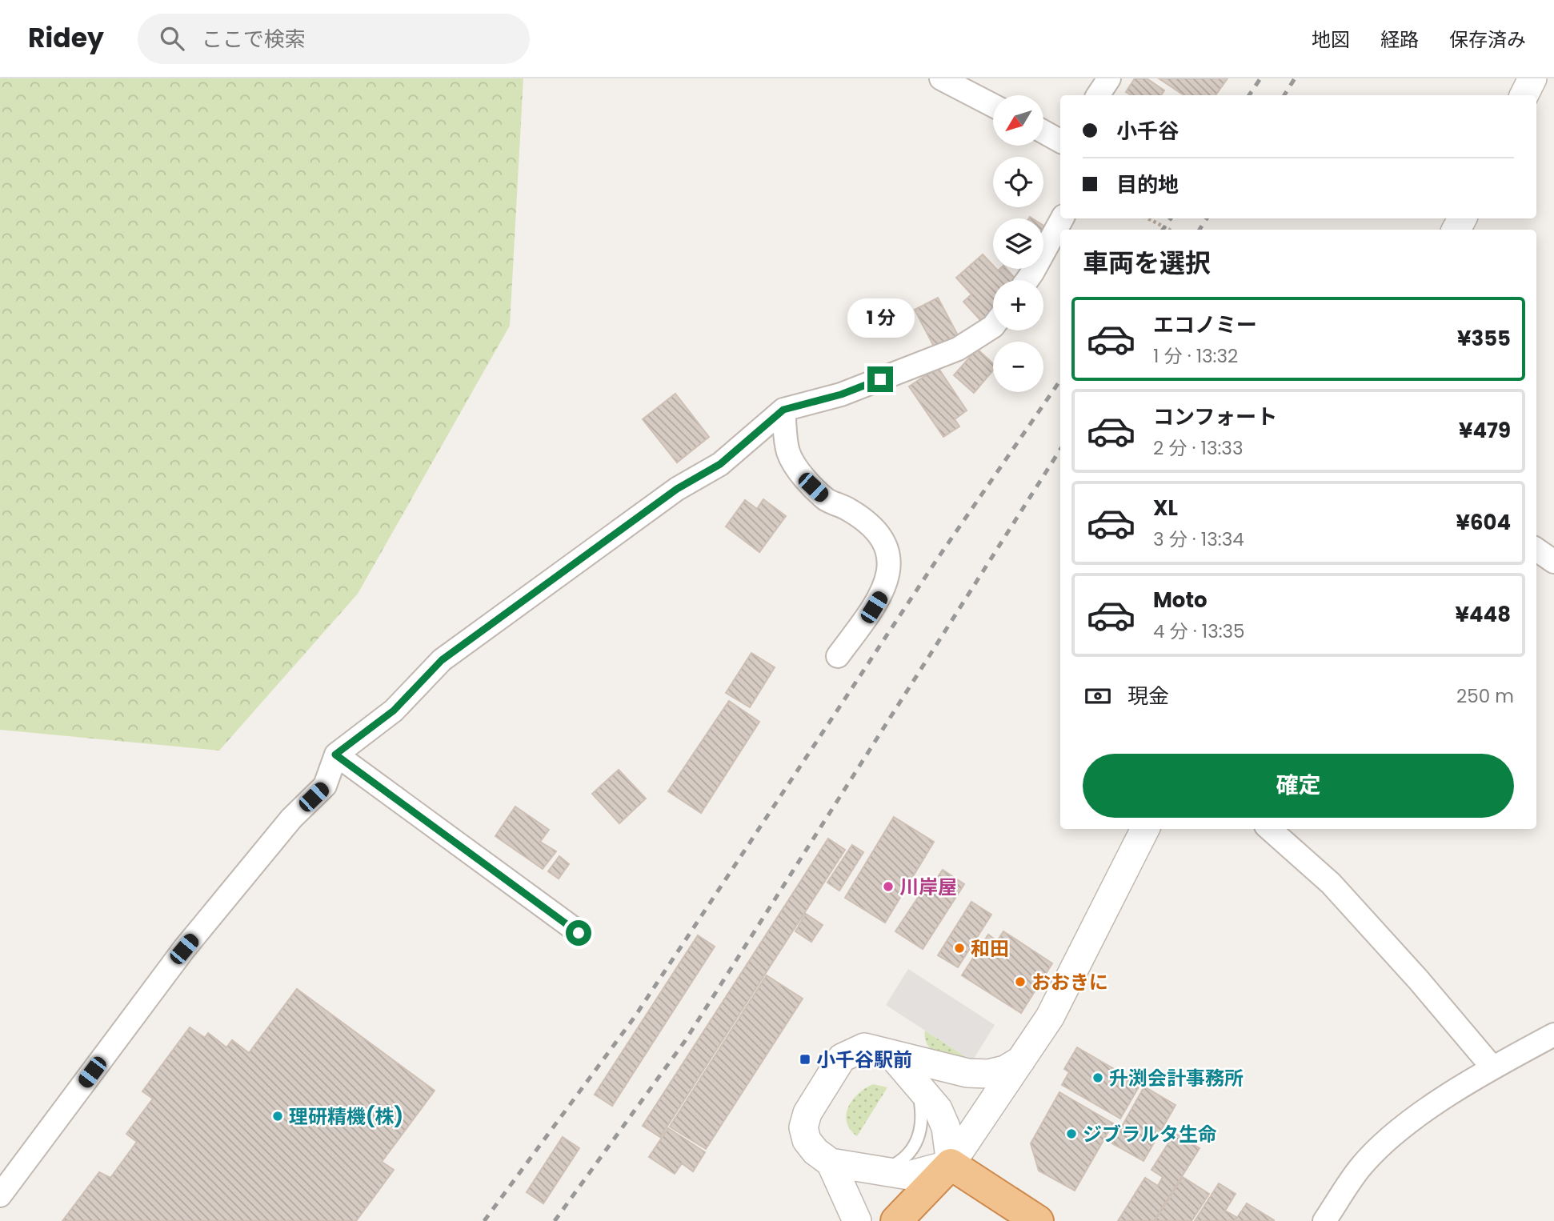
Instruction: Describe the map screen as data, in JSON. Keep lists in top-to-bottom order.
{
  "places": {
    "other": [
      "川岸屋",
      "和田",
      "おおきに",
      "升渕会計事務所",
      "理研精機(株)",
      "ジブラルタ生命"
    ],
    "transit": ["小千谷駅前"]
  },
  "north": "bottom left",
  "page": {
    "header": "Ridey",
    "search": "ここで検索",
    "nav": ["地図", "経路", "保存済み"],
    "map_buttons": ["+", "−"],
    "banner": ["小千谷", "目的地"],
    "heading": "車両を選択",
    "list": [
      {
        "name": "エコノミー",
        "note": "1 分 · 13:32",
        "value": "¥355"
      },
      {
        "name": "コンフォート",
        "note": "2 分 · 13:33",
        "value": "¥479"
      },
      {
        "name": "XL",
        "note": "3 分 · 13:34",
        "value": "¥604"
      },
      {
        "name": "Moto",
        "note": "4 分 · 13:35",
        "value": "¥448"
      }
    ],
    "bubble": "1 分",
    "pay": ["現金", "250 m"],
    "buttons": "確定"
  }
}
